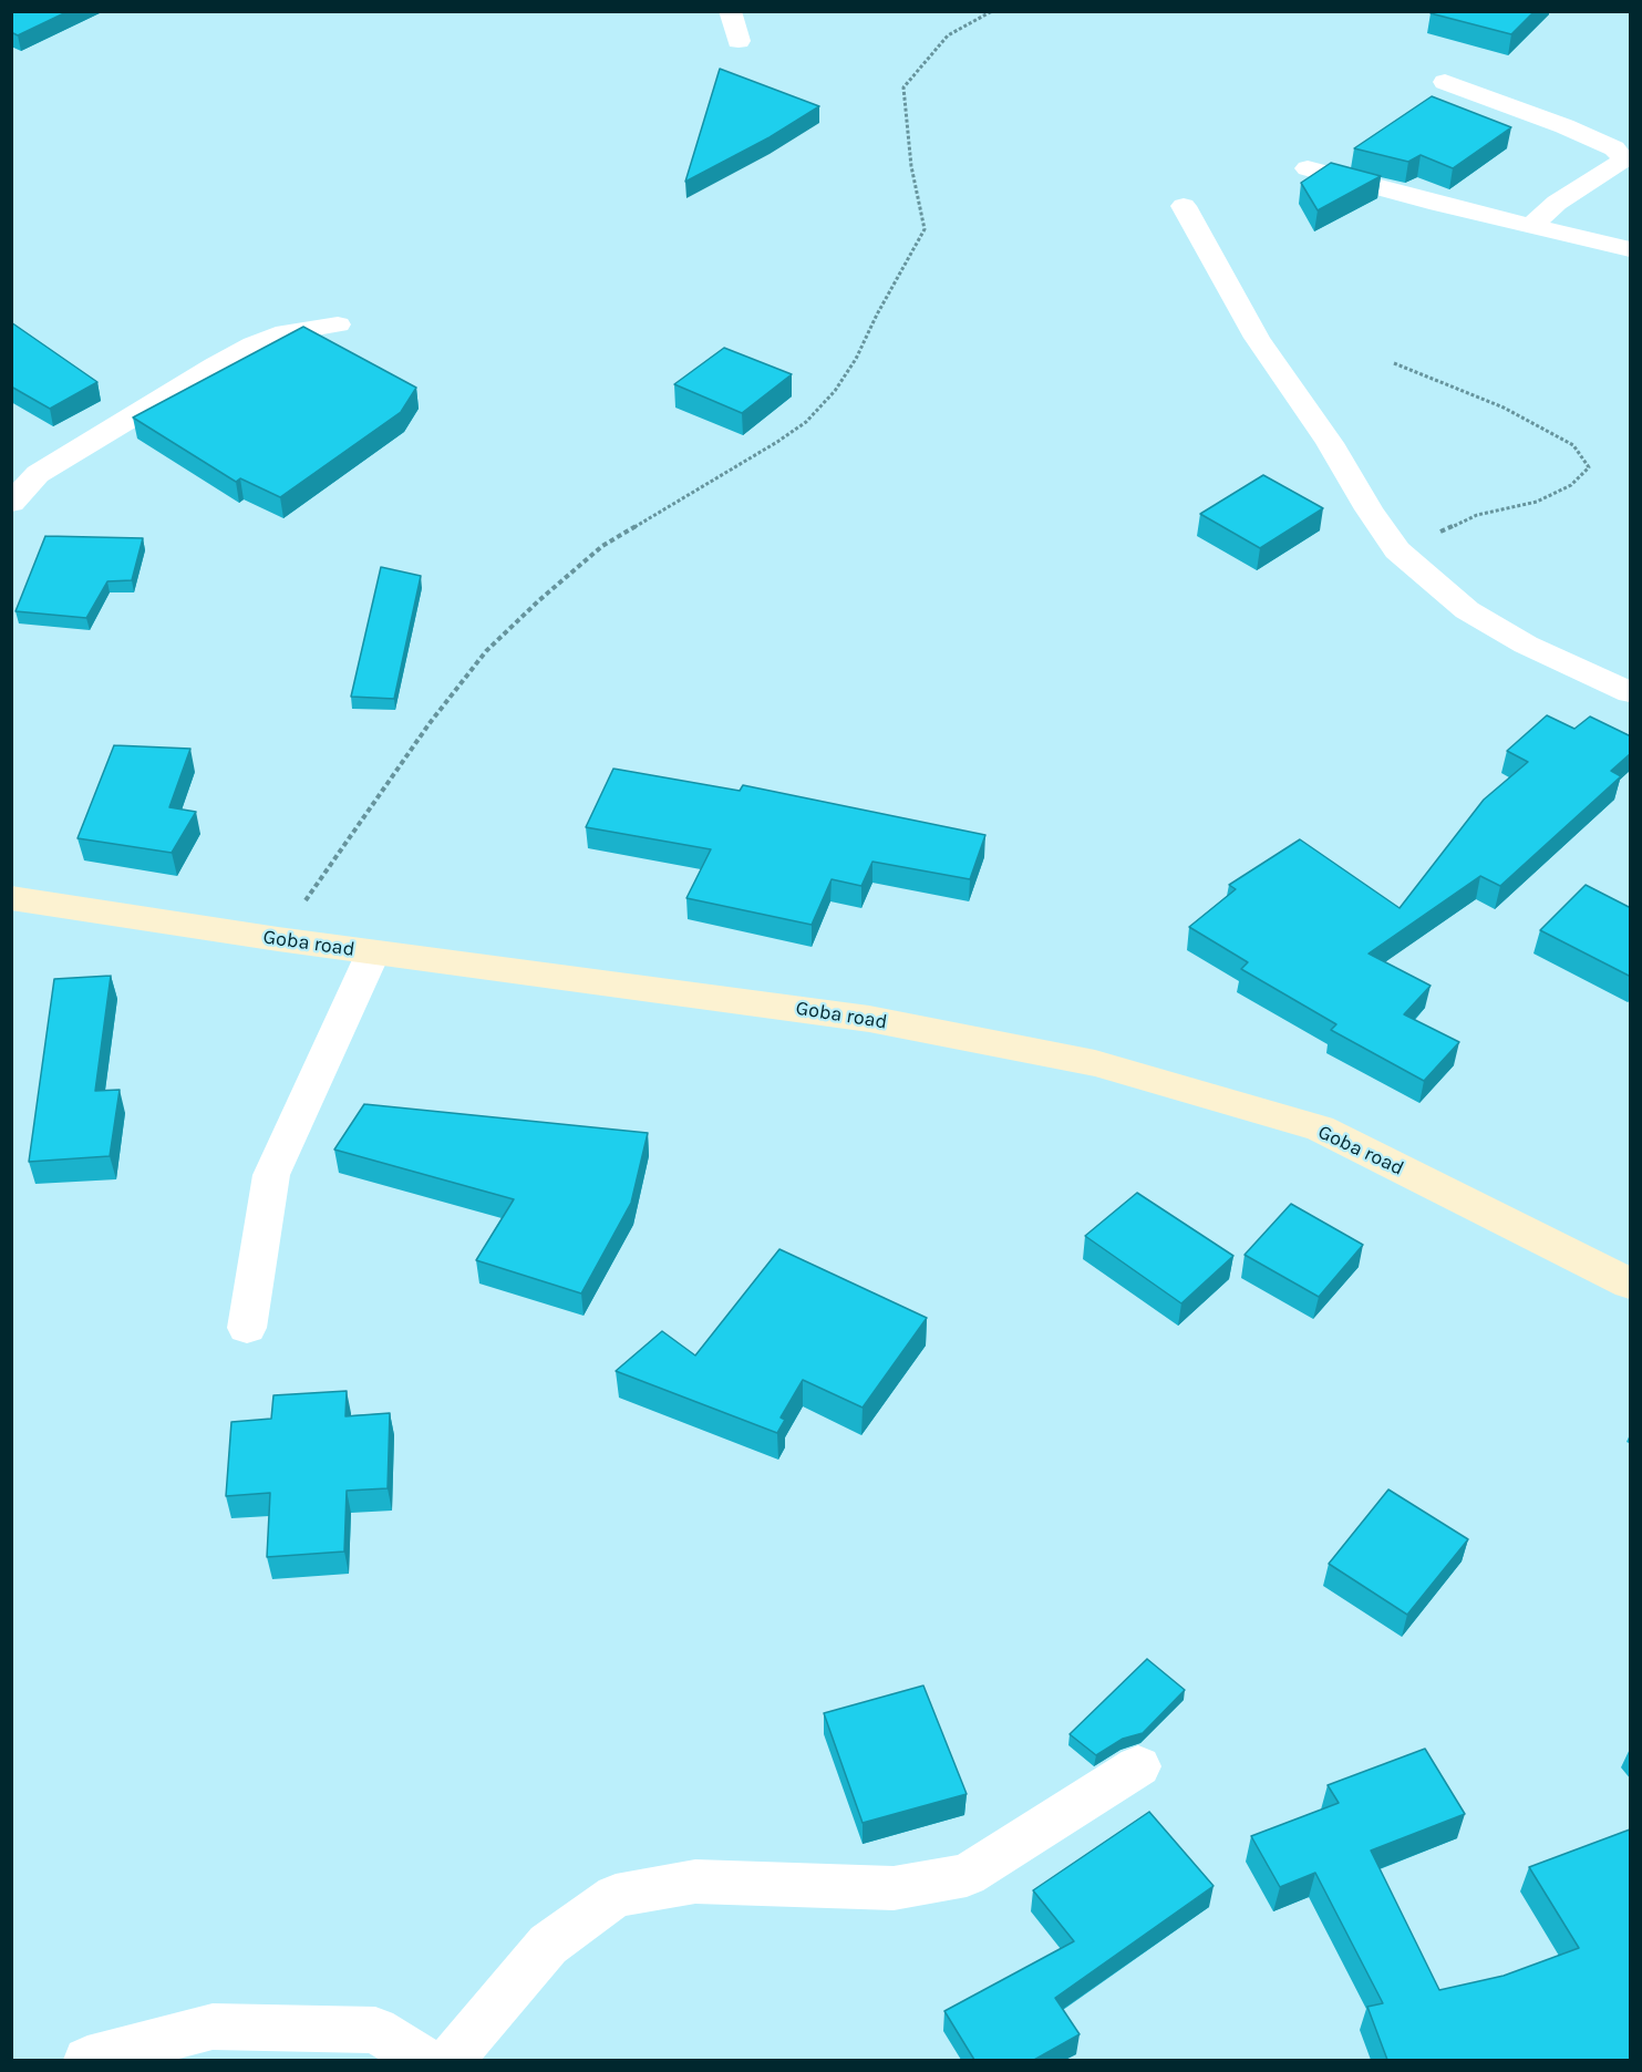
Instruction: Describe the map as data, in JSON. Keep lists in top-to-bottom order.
{
  "streets": {
    "street": ["Goba road"]
  }
}
